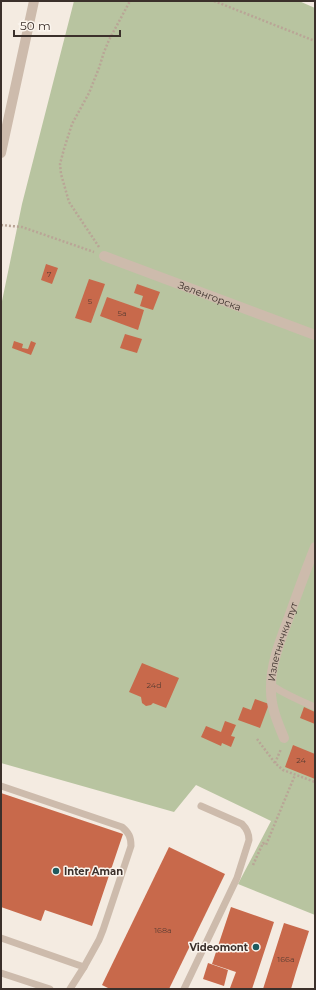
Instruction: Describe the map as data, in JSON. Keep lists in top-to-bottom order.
{
  "streets": {
    "street": ["Зеленгорска", "Излетнички пут"]
  },
  "places": ["Inter Aman", "Videomont"],
  "house_numbers": [
    "7",
    "5",
    "5a",
    "24d",
    "24",
    "168a",
    "166a"
  ],
  "scale_bar": "50 m"
}
